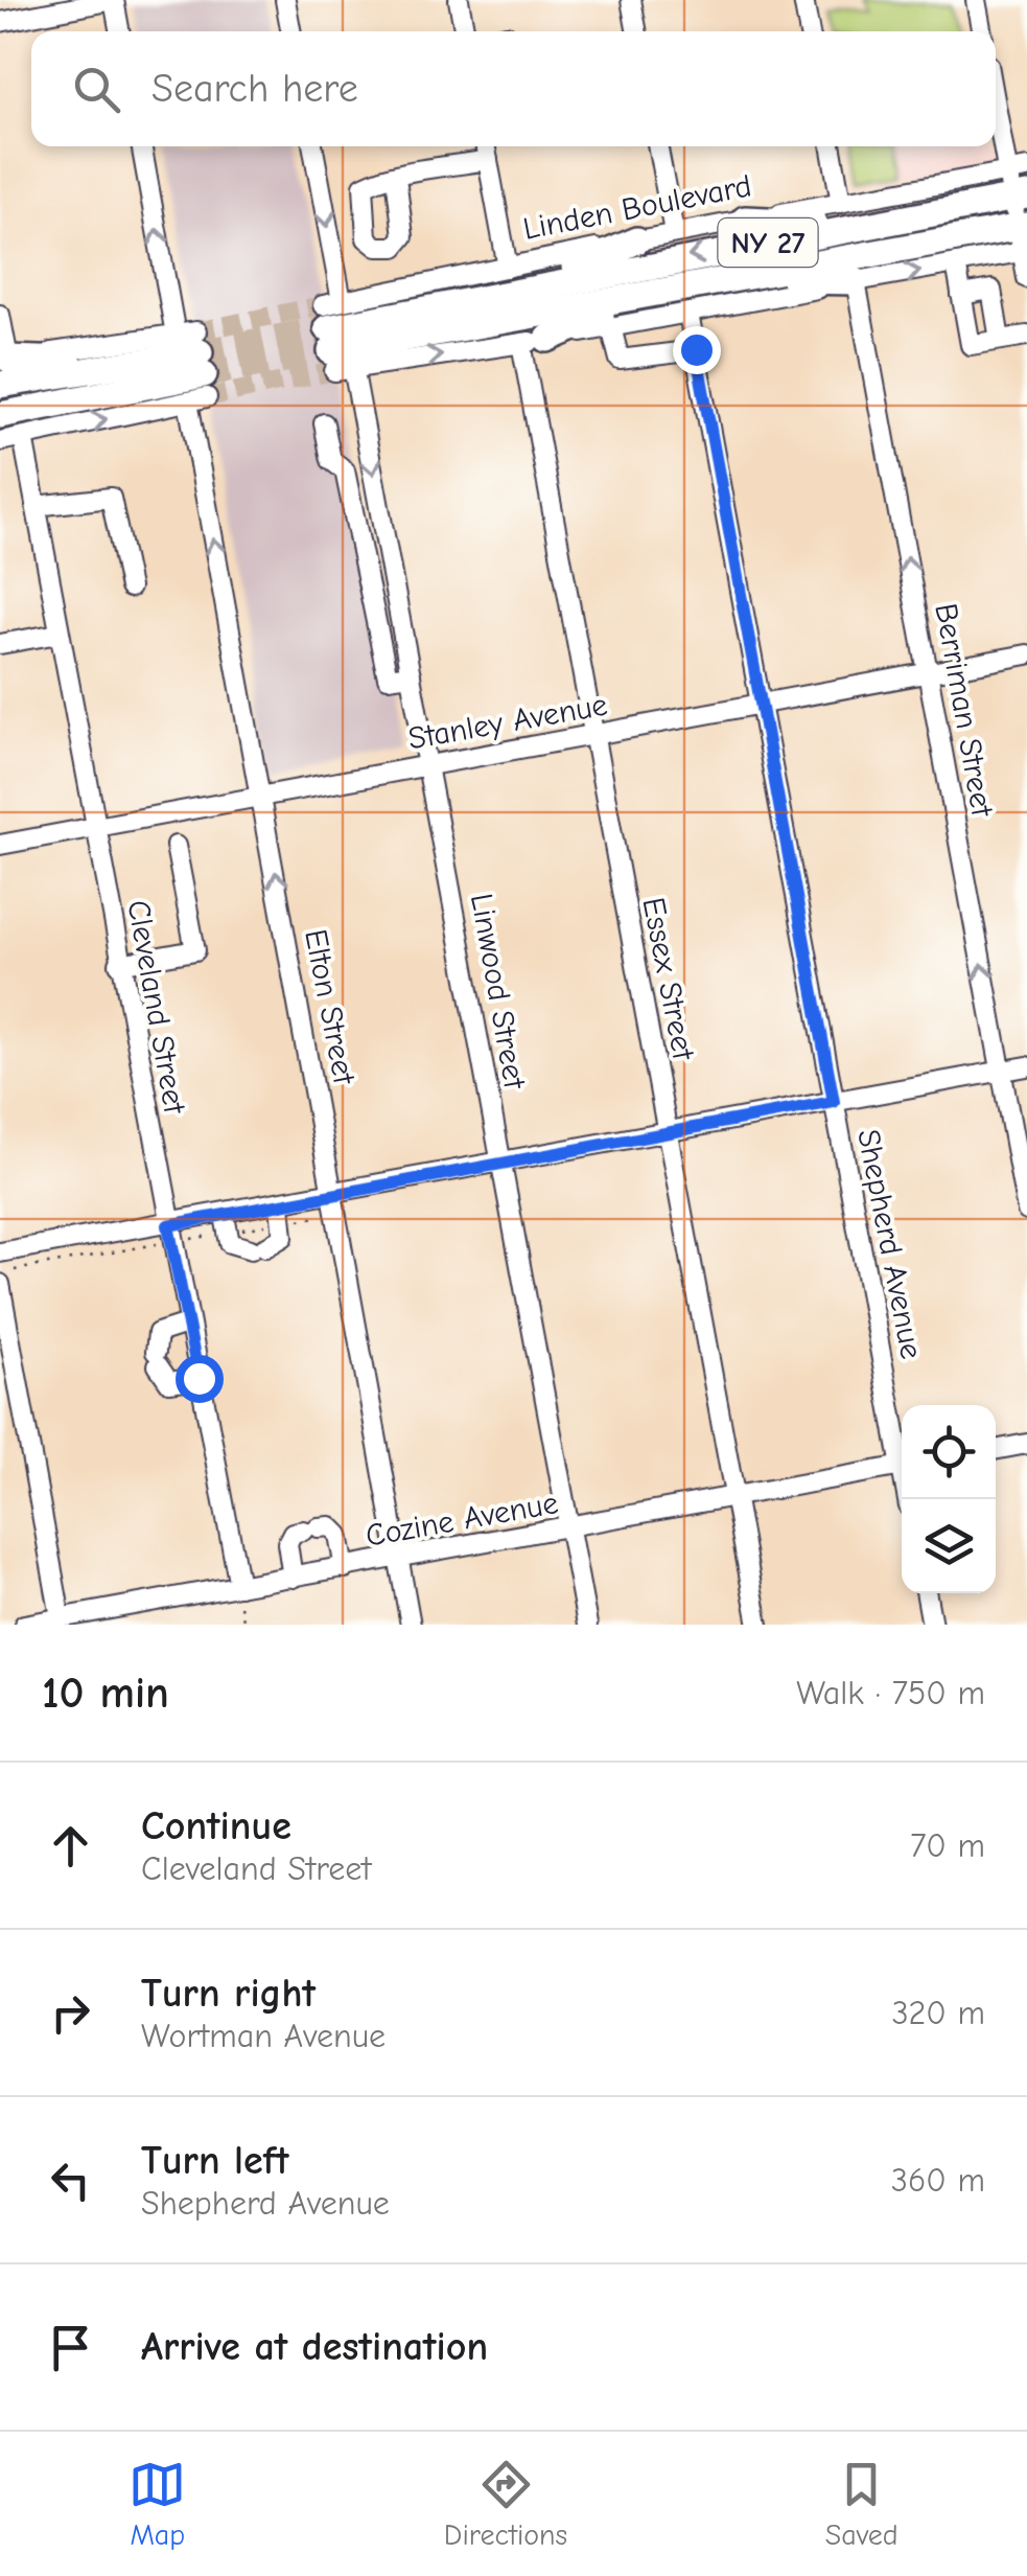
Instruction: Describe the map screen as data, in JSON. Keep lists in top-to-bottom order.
{
  "streets": {
    "highway": ["Linden Boulevard", "NY 27"],
    "street": [
      "Berriman Street",
      "Stanley Avenue",
      "Essex Street",
      "Linwood Street",
      "Cleveland Street",
      "Elton Street",
      "Shepherd Avenue",
      "Cozine Avenue"
    ]
  },
  "crossings": [
    ["Linden Boulevard", "NY 27"],
    ["Linden Boulevard", "Linwood Street"],
    ["NY 27", "Linwood Street"],
    ["Berriman Street", "Stanley Avenue"],
    ["Stanley Avenue", "Essex Street"],
    ["Stanley Avenue", "Linwood Street"],
    ["Stanley Avenue", "Cleveland Street"],
    ["Stanley Avenue", "Elton Street"],
    ["Stanley Avenue", "Shepherd Avenue"],
    ["Essex Street", "Cozine Avenue"],
    ["Linwood Street", "Cozine Avenue"],
    ["Cleveland Street", "Cozine Avenue"],
    ["Elton Street", "Cozine Avenue"]
  ],
  "one_way": ["Berriman Street"],
  "page": {
    "search": "Search here",
    "heading": ["10 min", "Walk · 750 m"],
    "list": [
      ["Continue", "Cleveland Street", "70 m"],
      ["Turn right", "Wortman Avenue", "320 m"],
      ["Turn left", "Shepherd Avenue", "360 m"],
      "Arrive at destination"
    ],
    "nav": ["Map", "Directions", "Saved"]
  }
}
